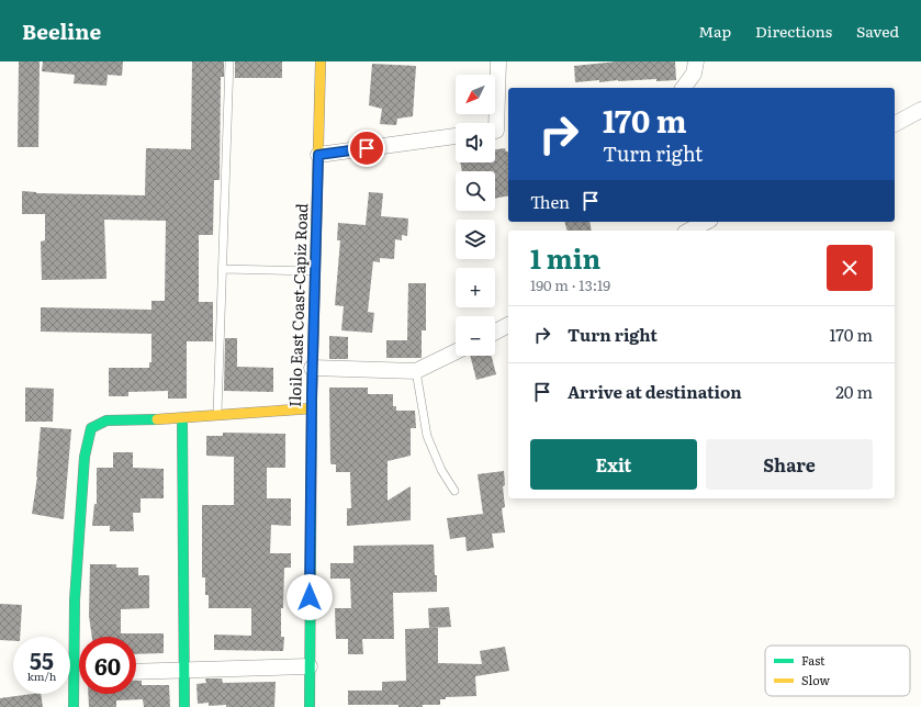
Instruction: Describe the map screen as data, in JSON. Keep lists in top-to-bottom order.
{
  "streets": {
    "street": ["Iloilo East Coast-Capiz Road"]
  },
  "legend": ["Fast", "Slow"],
  "north": "bottom left",
  "page": {
    "header": "Beeline",
    "nav": ["Map", "Directions", "Saved"],
    "map_buttons": ["+", "−"],
    "turn": ["170 m", "Turn right"],
    "then": "Then",
    "heading": ["1 min", "190 m · 13:19"],
    "list": [
      {
        "name": "Turn right",
        "value": "170 m"
      },
      {
        "name": "Arrive at destination",
        "value": "20 m"
      }
    ],
    "buttons": ["Exit", "Share"],
    "speed": "55 km/h",
    "limit": "60"
  }
}
